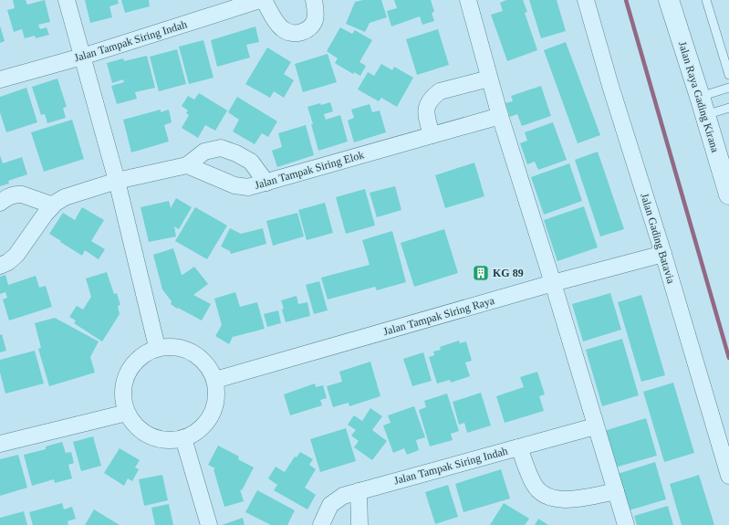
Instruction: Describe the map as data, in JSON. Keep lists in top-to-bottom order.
{
  "streets": {
    "street": [
      "Jalan Tampak Siring Indah",
      "Jalan Raya Gading Kirana",
      "Jalan Tampak Siring Elok",
      "Jalan Gading Batavia",
      "Jalan Tampak Siring Raya"
    ]
  },
  "crossings": [
    ["Jalan Gading Batavia", "Jalan Tampak Siring Raya"]
  ],
  "places": {
    "building": ["KG 89"]
  }
}
